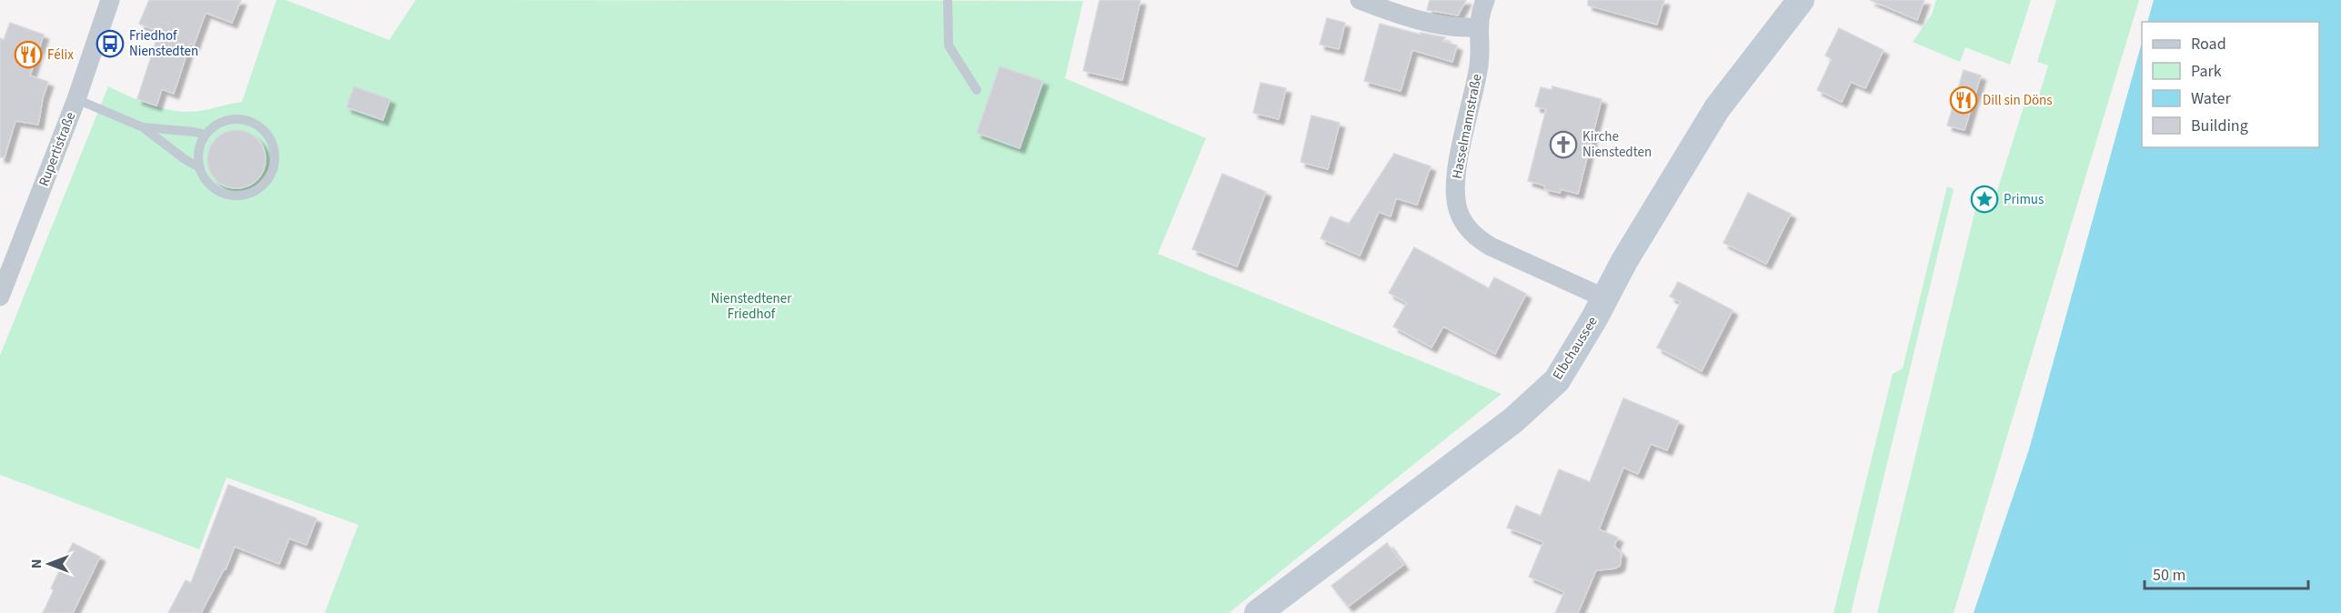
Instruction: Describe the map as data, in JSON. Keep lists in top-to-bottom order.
{
  "streets": {
    "main road": ["Elbchaussee"],
    "street": ["Hasselmannstraße", "Rupertistraße"]
  },
  "crossings": [
    ["Hasselmannstraße", "Elbchaussee"]
  ],
  "parks": ["Nienstedtener Friedhof"],
  "places": {
    "bus stop": ["Friedhof Nienstedten"],
    "restaurant": ["Félix", "Dill sin Döns"],
    "church": ["Kirche Nienstedten"],
    "place": ["Primus"]
  },
  "legend": [
    "Road",
    "Park",
    "Water",
    "Building"
  ],
  "scale_bar": "50 m",
  "north": "left"
}
